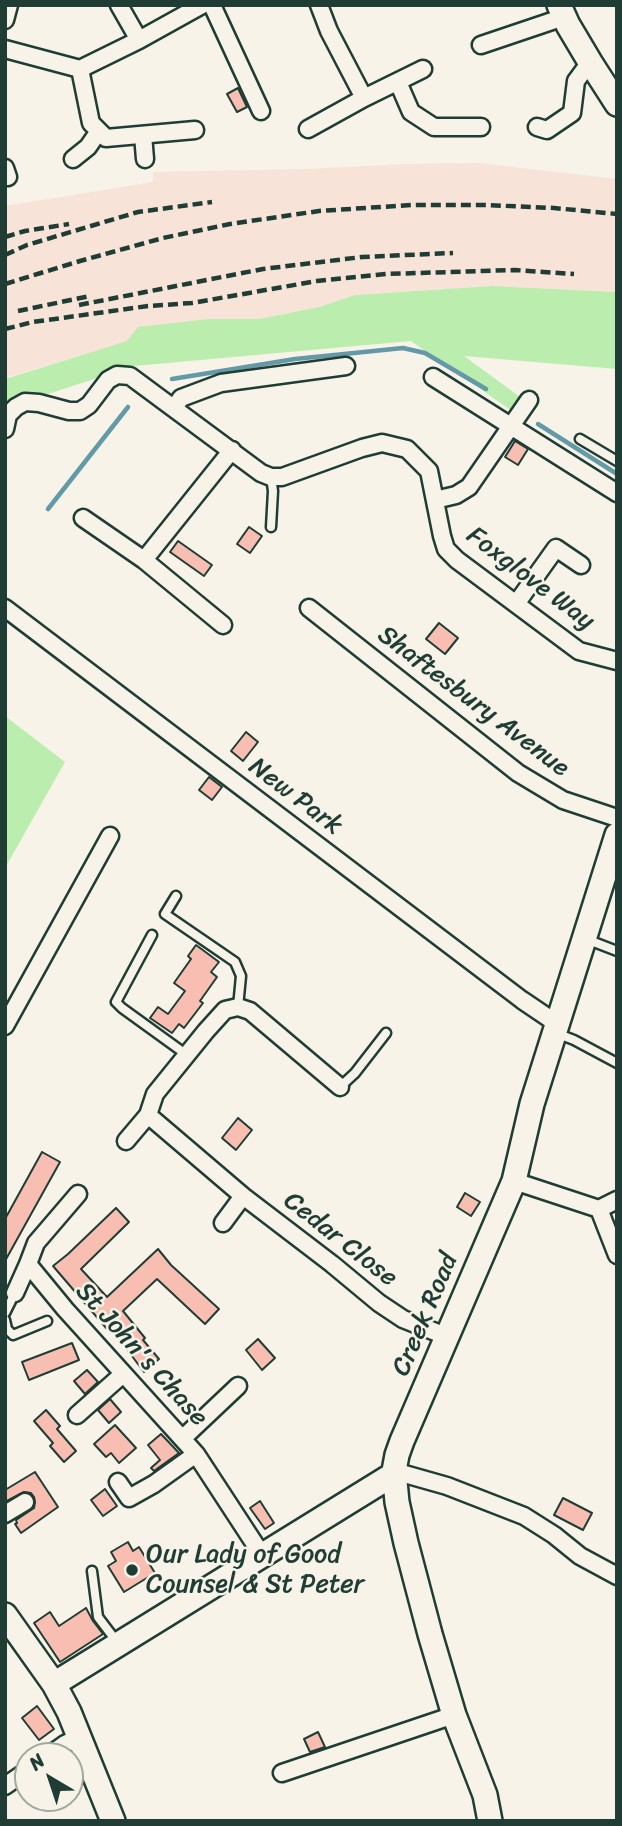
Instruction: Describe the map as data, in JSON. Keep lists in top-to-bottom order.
{
  "streets": {
    "street": [
      "Foxglove Way",
      "Shaftesbury Avenue",
      "New Park",
      "Cedar Close",
      "Creek Road",
      "St John's Chase"
    ]
  },
  "crossings": [
    ["New Park", "Creek Road"],
    ["Cedar Close", "Creek Road"]
  ],
  "places": ["Our Lady of Good Counsel & St Peter"],
  "north": "top left"
}
